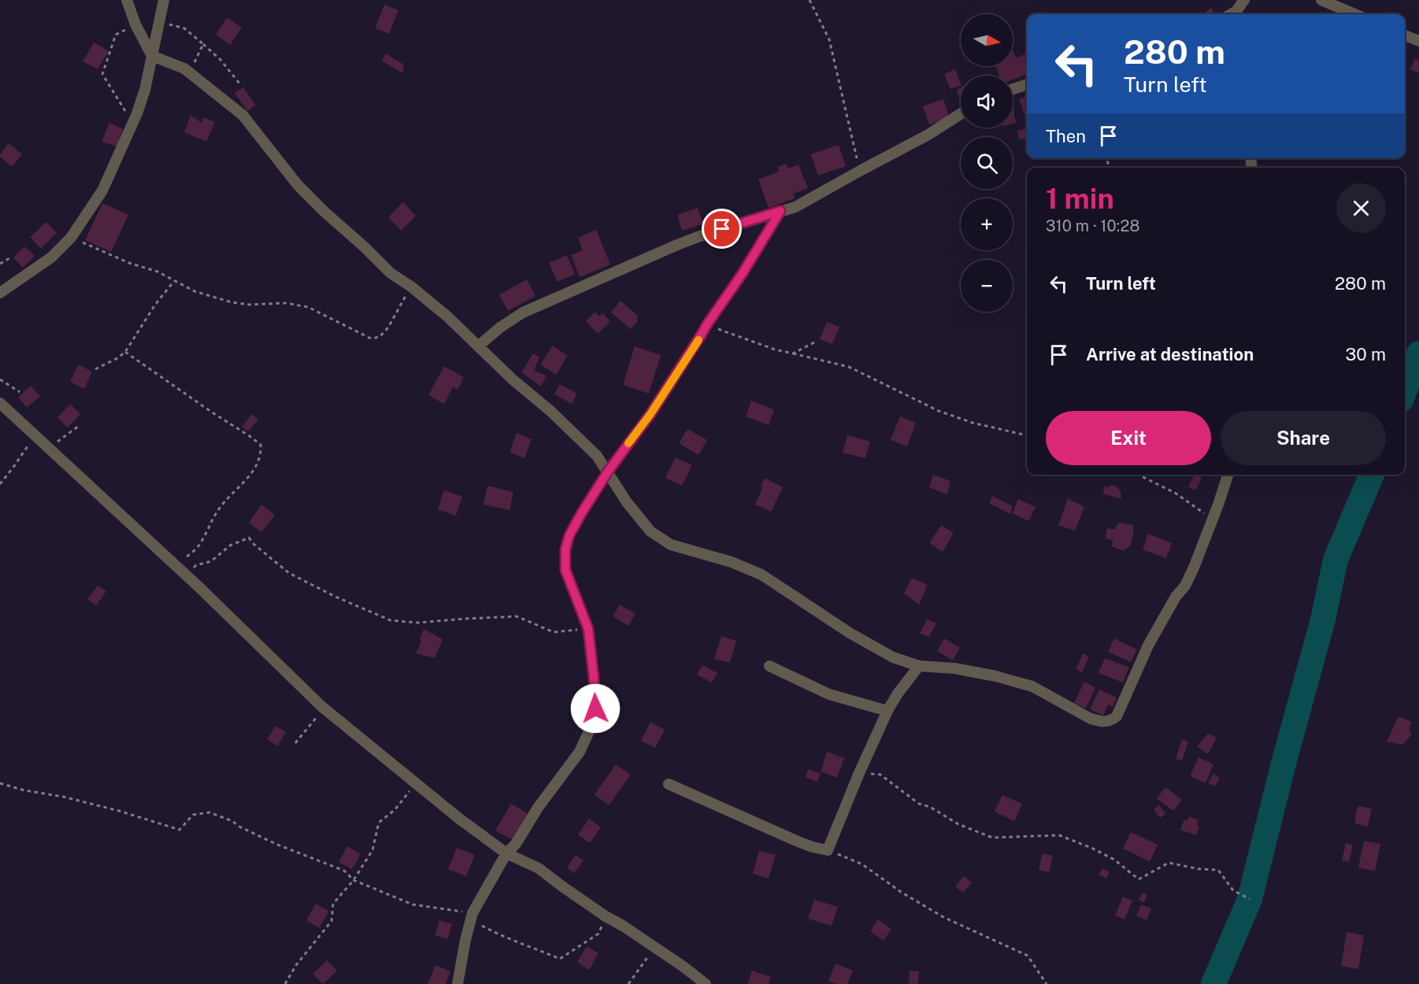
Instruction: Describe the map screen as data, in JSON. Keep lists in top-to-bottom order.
{
  "north": "right",
  "page": {
    "map_buttons": ["+", "−"],
    "turn": ["280 m", "Turn left"],
    "then": "Then",
    "heading": ["1 min", "310 m · 10:28"],
    "list": [
      {
        "name": "Turn left",
        "value": "280 m"
      },
      {
        "name": "Arrive at destination",
        "value": "30 m"
      }
    ],
    "buttons": ["Exit", "Share"]
  }
}
